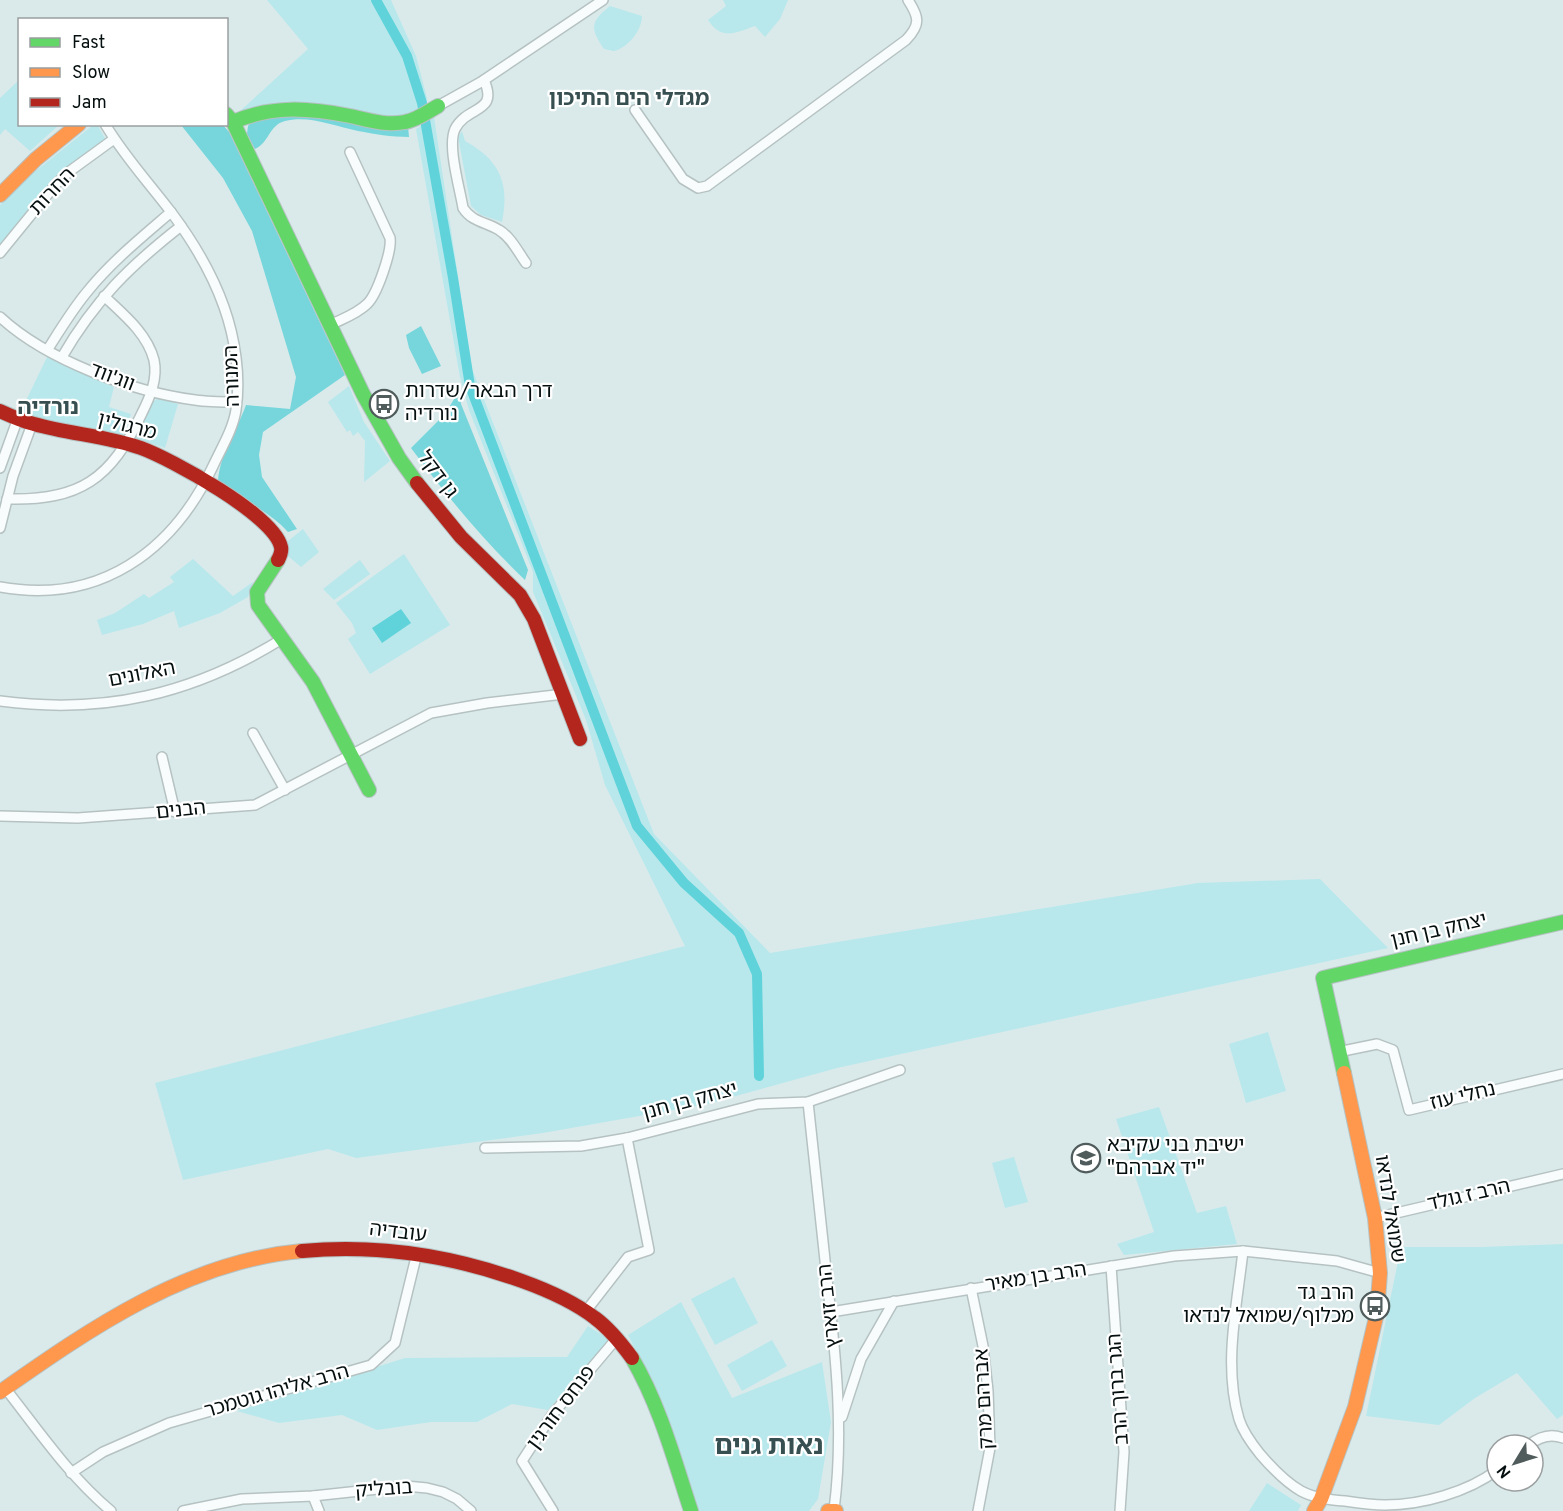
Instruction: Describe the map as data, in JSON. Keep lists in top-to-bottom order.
{
  "streets": {
    "street": [
      "החרות",
      "המנורה",
      "ווג'ווד",
      "מרגולין",
      "גן דקל",
      "האלונים",
      "הבנים",
      "יצחק בן חנן",
      "נחלי עוז",
      "הרב ז גולד",
      "שמואל לנדאו",
      "עובדיה",
      "הרב בן מאיר",
      "הרב זוארץ",
      "הגר ברוך הרב",
      "הרב אליהו גוטמכר",
      "אברהם מרק",
      "פנחס חורגין",
      "בובליק"
    ]
  },
  "crossings": [
    ["החרות", "המנורה"],
    ["המנורה", "ווג'ווד"],
    ["המנורה", "מרגולין"],
    ["גן דקל", "הבנים"],
    ["יצחק בן חנן", "שמואל לנדאו"],
    ["יצחק בן חנן", "הרב זוארץ"],
    ["נחלי עוז", "שמואל לנדאו"],
    ["הרב ז גולד", "שמואל לנדאו"],
    ["שמואל לנדאו", "הרב בן מאיר"],
    ["עובדיה", "הרב אליהו גוטמכר"],
    ["עובדיה", "פנחס חורגין"],
    ["הרב בן מאיר", "הרב זוארץ"],
    ["הרב בן מאיר", "הגר ברוך הרב"],
    ["הרב בן מאיר", "אברהם מרק"]
  ],
  "districts": ["מגדלי הים התיכון", "נורדיה", "נאות גנים"],
  "places": {
    "bus stop": ["דרך הבאר/שדרות נורדיה", "הרב גד מכלוף/שמואל לנדאו"],
    "school or university": ["ישיבת בני עקיבא \"יד אברהם\""]
  },
  "legend": ["Fast", "Slow", "Jam"],
  "north": "bottom left"
}
